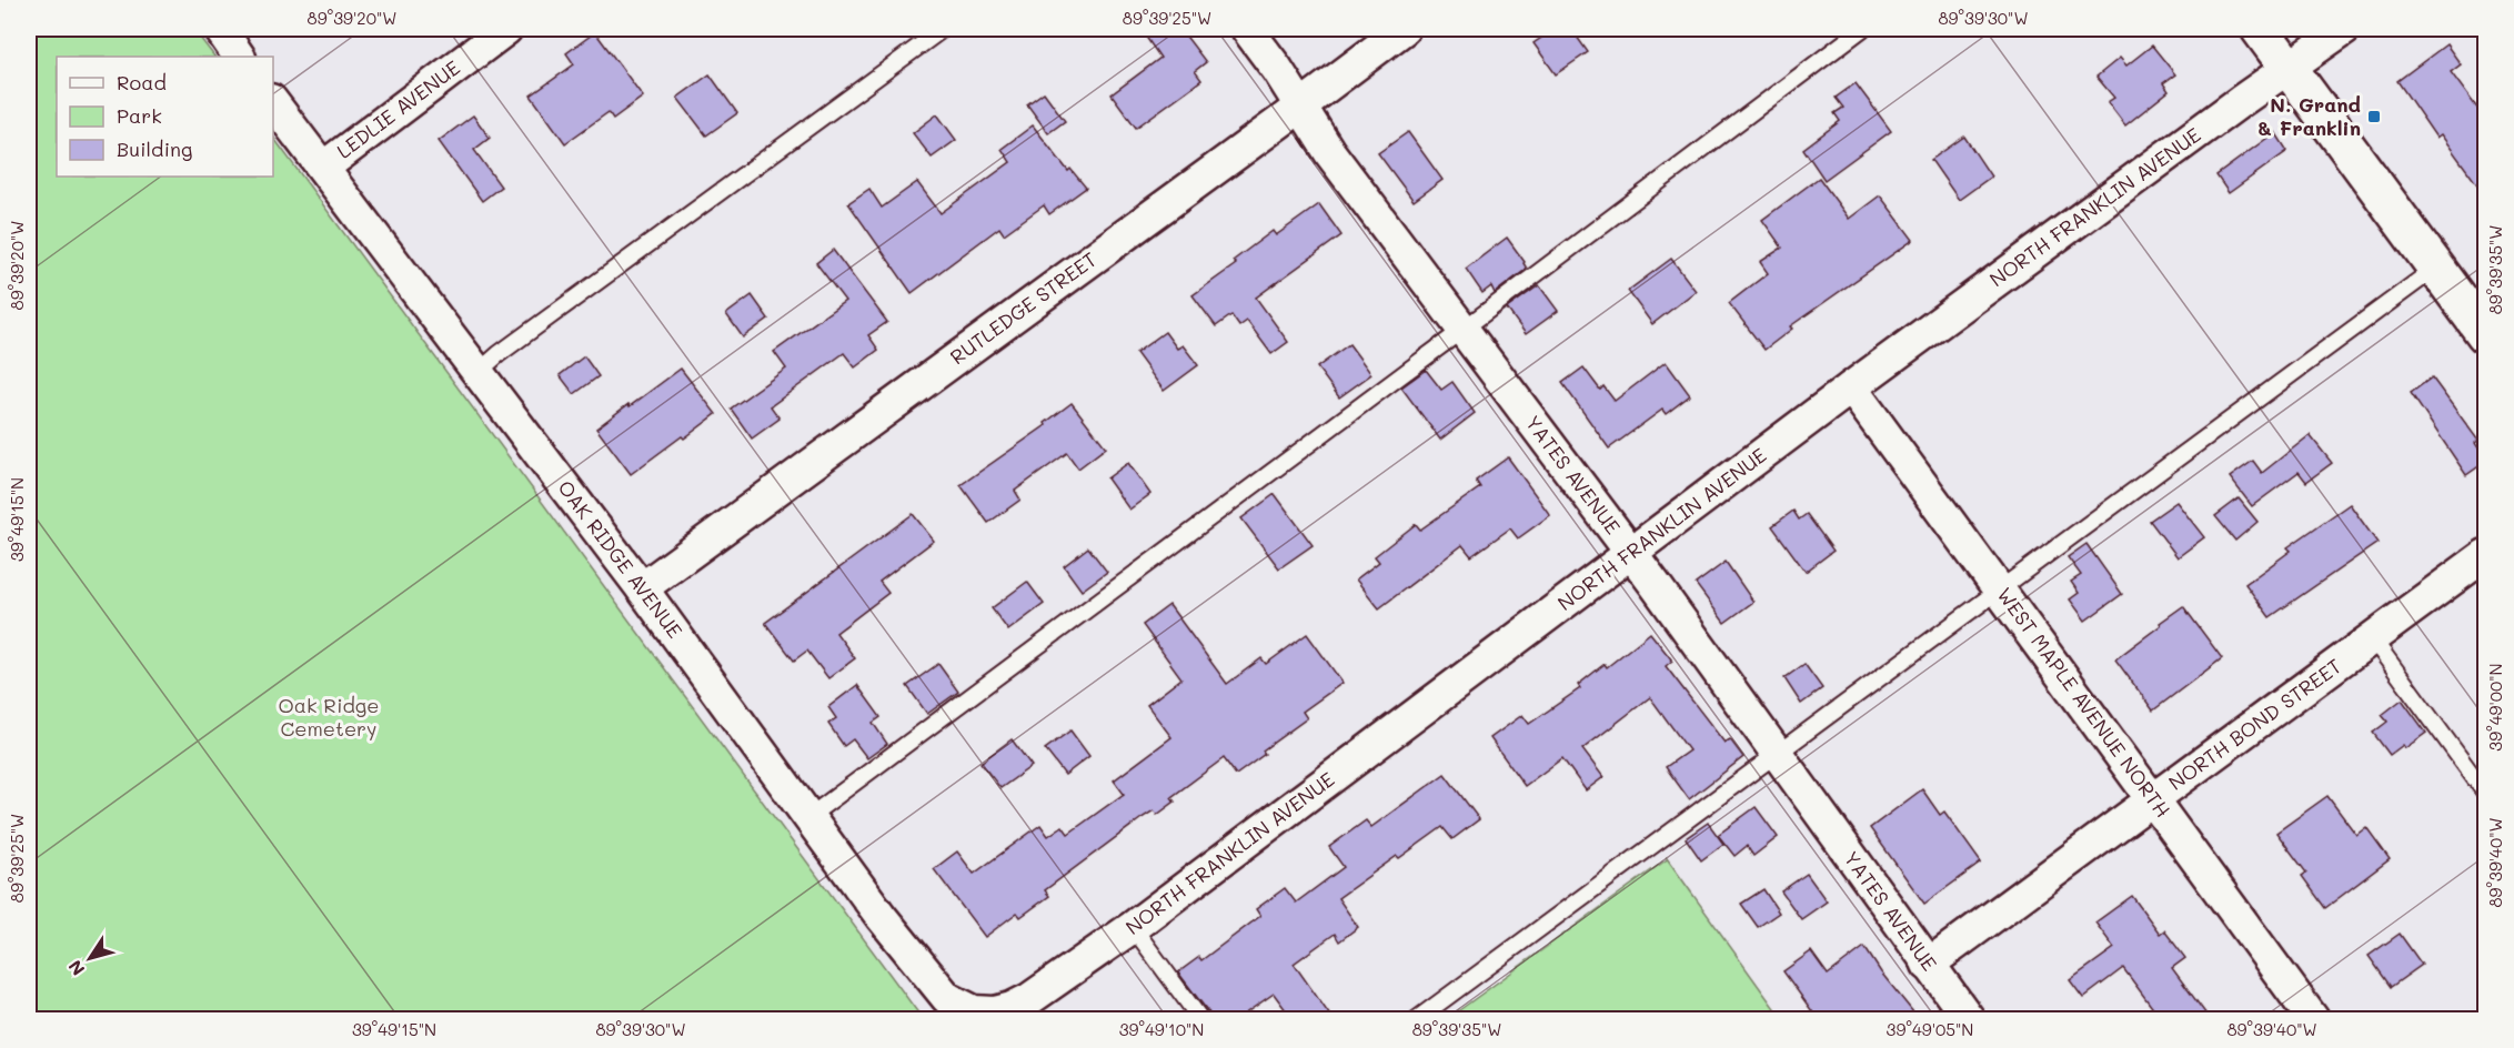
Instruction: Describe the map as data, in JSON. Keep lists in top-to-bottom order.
{
  "streets": {
    "street": [
      "LEDLIE AVENUE",
      "NORTH FRANKLIN AVENUE",
      "RUTLEDGE STREET",
      "YATES AVENUE",
      "OAK RIDGE AVENUE",
      "WEST MAPLE AVENUE NORTH",
      "NORTH BOND STREET"
    ]
  },
  "crossings": [
    ["LEDLIE AVENUE", "OAK RIDGE AVENUE"],
    ["NORTH FRANKLIN AVENUE", "YATES AVENUE"],
    ["NORTH FRANKLIN AVENUE", "OAK RIDGE AVENUE"],
    ["NORTH FRANKLIN AVENUE", "WEST MAPLE AVENUE NORTH"],
    ["RUTLEDGE STREET", "YATES AVENUE"],
    ["RUTLEDGE STREET", "OAK RIDGE AVENUE"],
    ["YATES AVENUE", "NORTH BOND STREET"],
    ["WEST MAPLE AVENUE NORTH", "NORTH BOND STREET"]
  ],
  "parks": ["Oak Ridge Cemetery"],
  "places": {
    "transit": ["N. Grand & Franklin"]
  },
  "legend": ["Road", "Park", "Building"],
  "north": "bottom left",
  "coordinates": [
    "89°39'20\"W",
    "89°39'25\"W",
    "89°39'30\"W",
    "89°39'35\"W",
    "39°49'15\"N",
    "39°49'00\"N",
    "89°39'40\"W",
    "39°49'10\"N",
    "39°49'05\"N"
  ]
}
